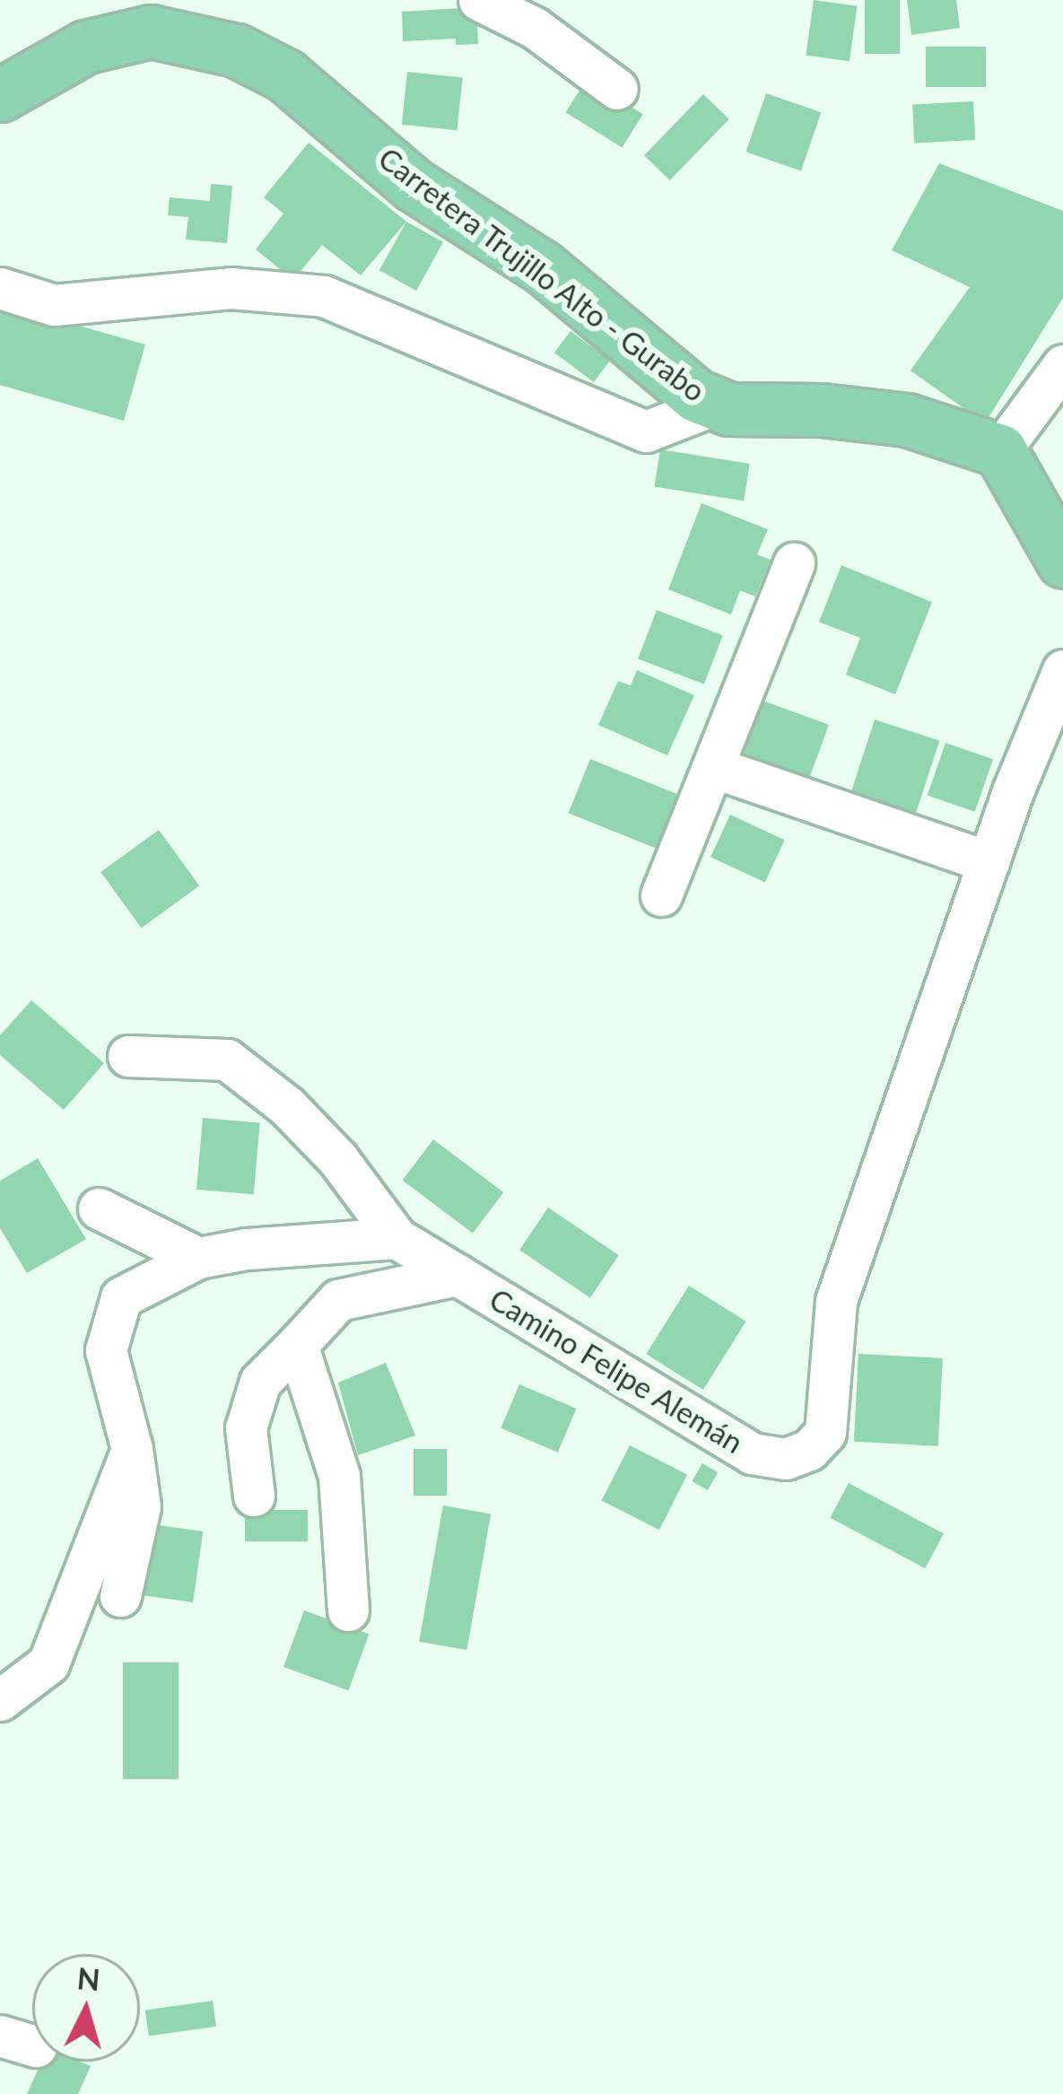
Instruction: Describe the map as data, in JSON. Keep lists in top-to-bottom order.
{
  "streets": {
    "main road": ["Carretera Trujillo Alto - Gurabo"],
    "street": ["Camino Felipe Alemán"]
  },
  "north": "top"
}
